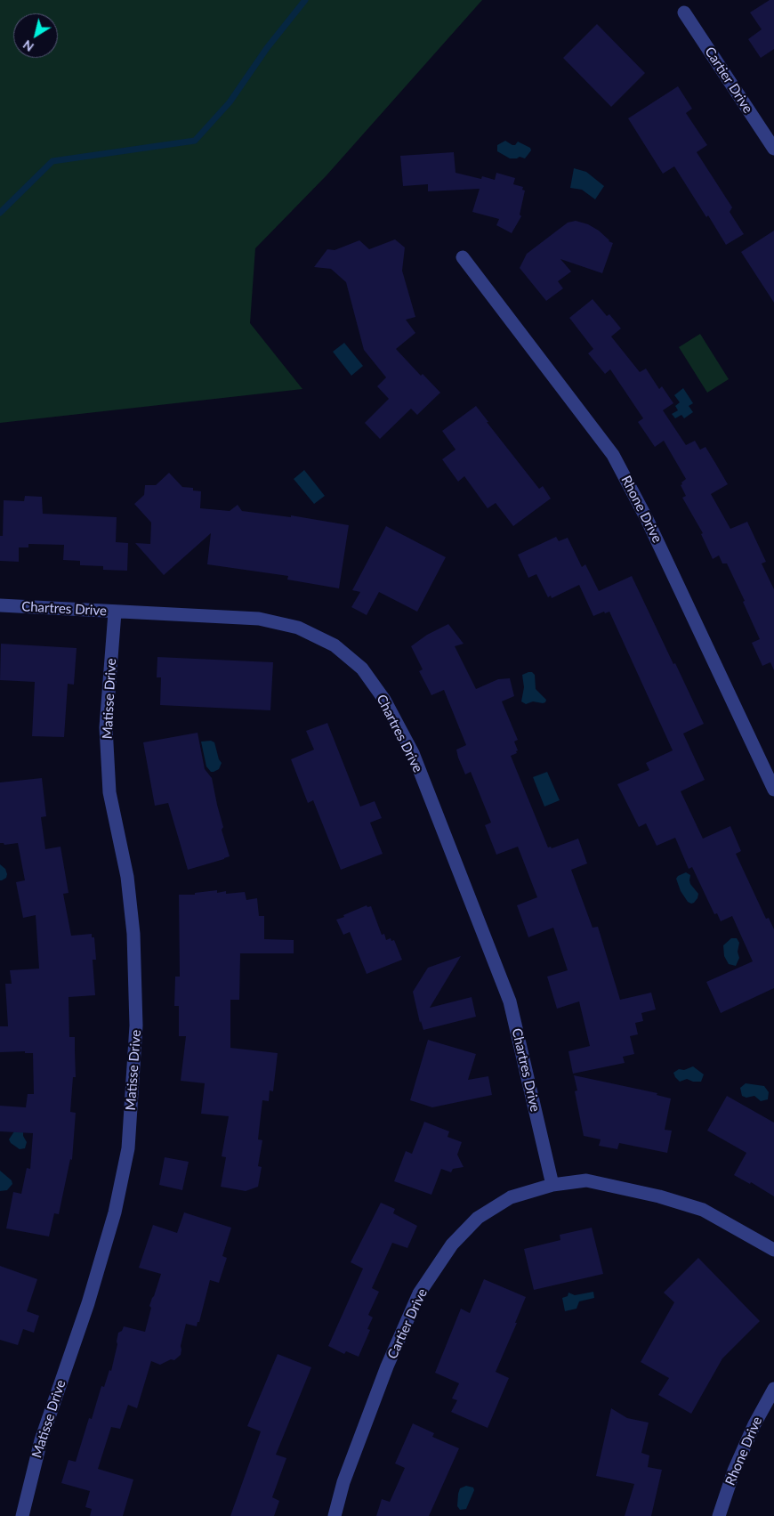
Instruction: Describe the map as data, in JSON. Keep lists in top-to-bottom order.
{
  "streets": {
    "street": [
      "Cartier Drive",
      "Rhone Drive",
      "Chartres Drive",
      "Matisse Drive"
    ]
  },
  "crossings": [
    ["Cartier Drive", "Chartres Drive"],
    ["Chartres Drive", "Matisse Drive"]
  ],
  "north": "bottom left"
}
